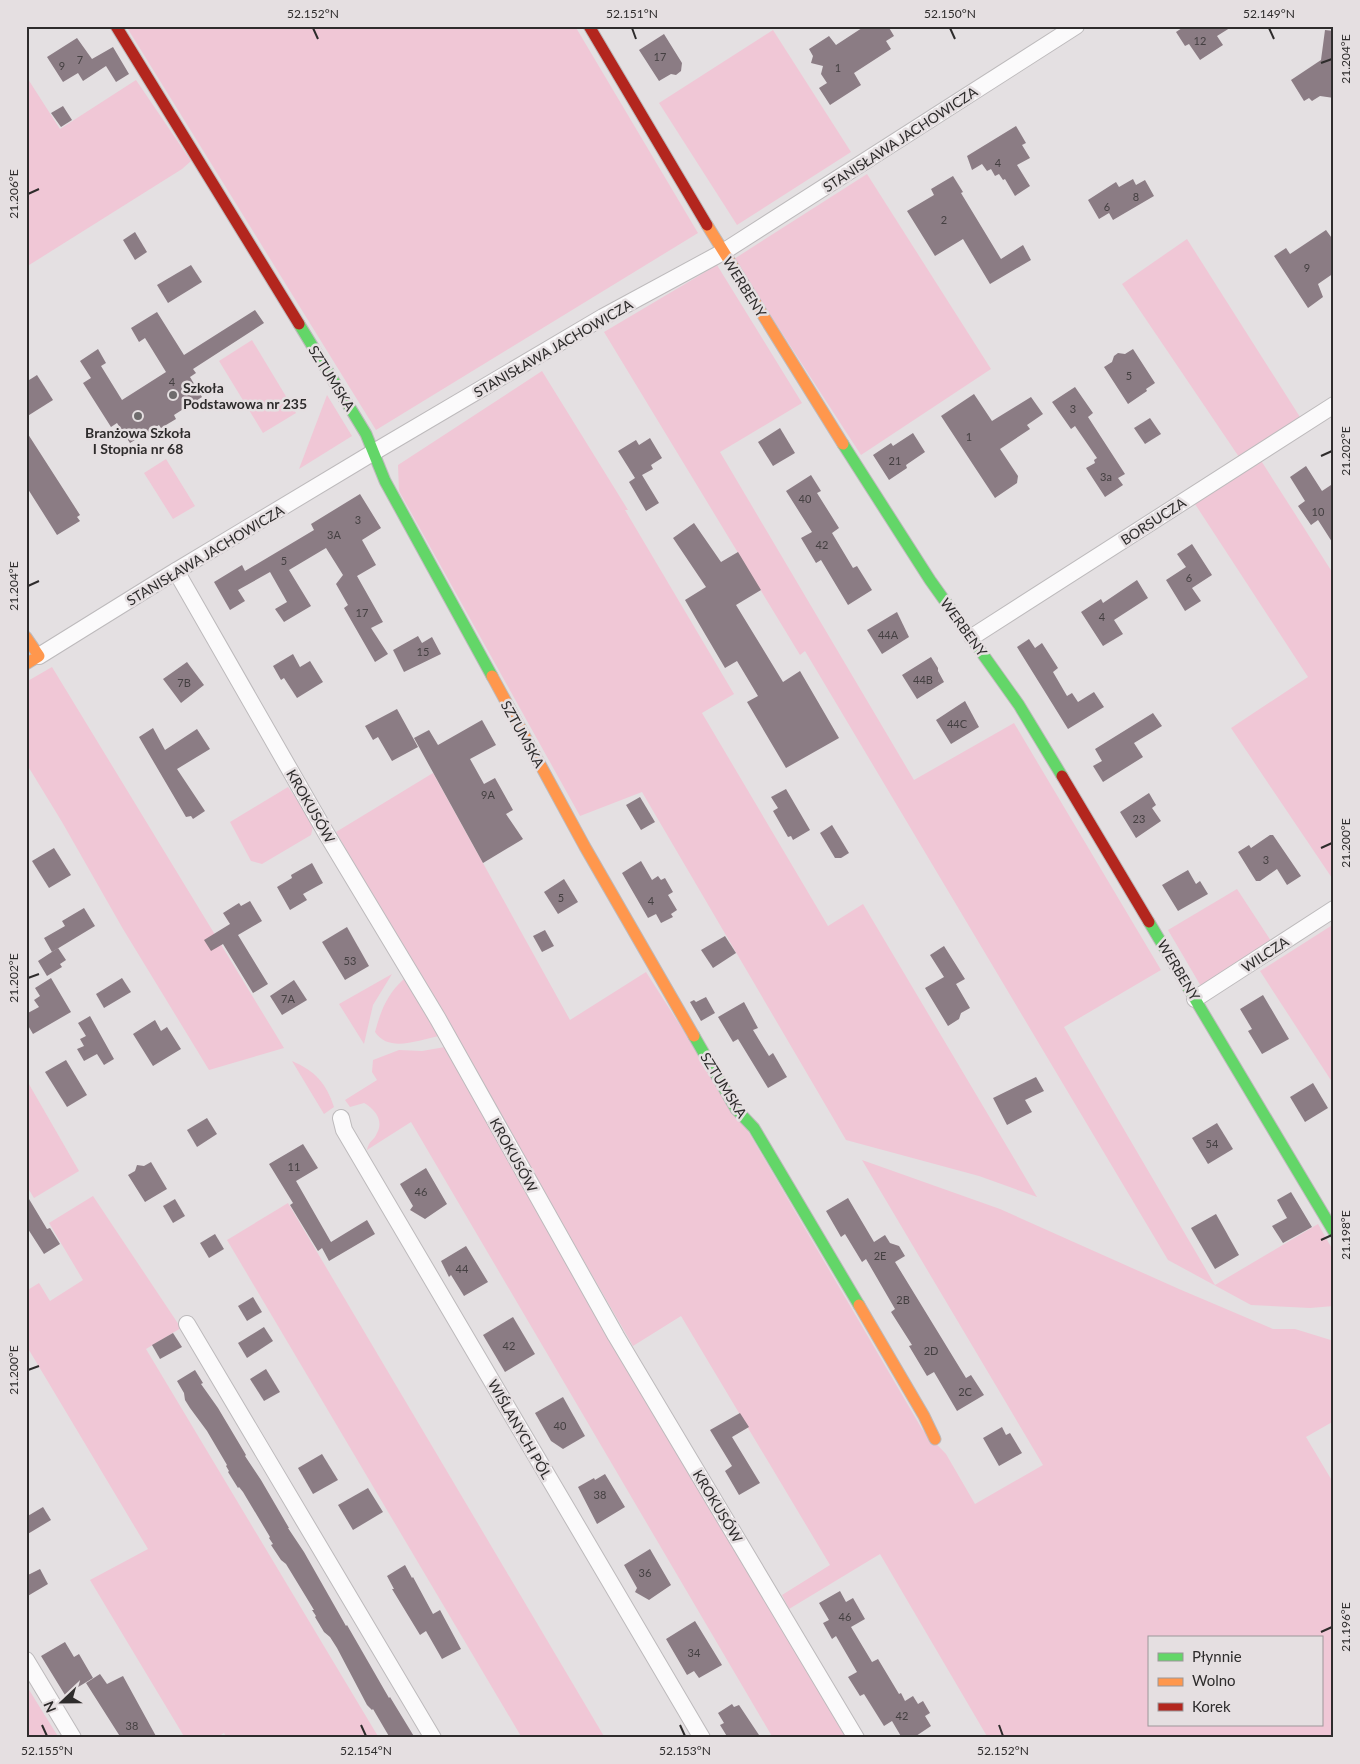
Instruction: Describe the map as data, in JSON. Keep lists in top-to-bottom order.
{
  "streets": {
    "street": [
      "STANISŁAWA JACHOWICZA",
      "WERBENY",
      "SZTUMSKA",
      "BORSUCZA",
      "KROKUSÓW",
      "WILCZA",
      "WIŚLANYCH PÓL"
    ]
  },
  "crossings": [
    ["STANISŁAWA JACHOWICZA", "WERBENY"],
    ["STANISŁAWA JACHOWICZA", "SZTUMSKA"],
    ["STANISŁAWA JACHOWICZA", "KROKUSÓW"],
    ["WERBENY", "BORSUCZA"],
    ["WERBENY", "WILCZA"]
  ],
  "places": ["Szkoła Podstawowa nr 235", "Branżowa Szkoła I Stopnia nr 68"],
  "house_numbers": [
    "12",
    "17",
    "7",
    "9",
    "1",
    "4",
    "8",
    "6",
    "2",
    "9",
    "5",
    "4",
    "3",
    "1",
    "21",
    "3a",
    "40",
    "10",
    "3",
    "3A",
    "42",
    "5",
    "6",
    "17",
    "4",
    "44A",
    "15",
    "44B",
    "7B",
    "44C",
    "9A",
    "23",
    "3",
    "5",
    "4",
    "53",
    "7A",
    "54",
    "11",
    "46",
    "2E",
    "44",
    "2B",
    "42",
    "2D",
    "2C",
    "40",
    "38",
    "36",
    "46",
    "34",
    "42",
    "38"
  ],
  "legend": ["Płynnie", "Wolno", "Korek"],
  "north": "left",
  "coordinates": [
    "52.152°N",
    "52.151°N",
    "52.150°N",
    "52.149°N",
    "21.204°E",
    "21.206°E",
    "21.202°E",
    "21.200°E",
    "21.198°E",
    "21.196°E",
    "52.155°N",
    "52.154°N",
    "52.153°N"
  ]
}
